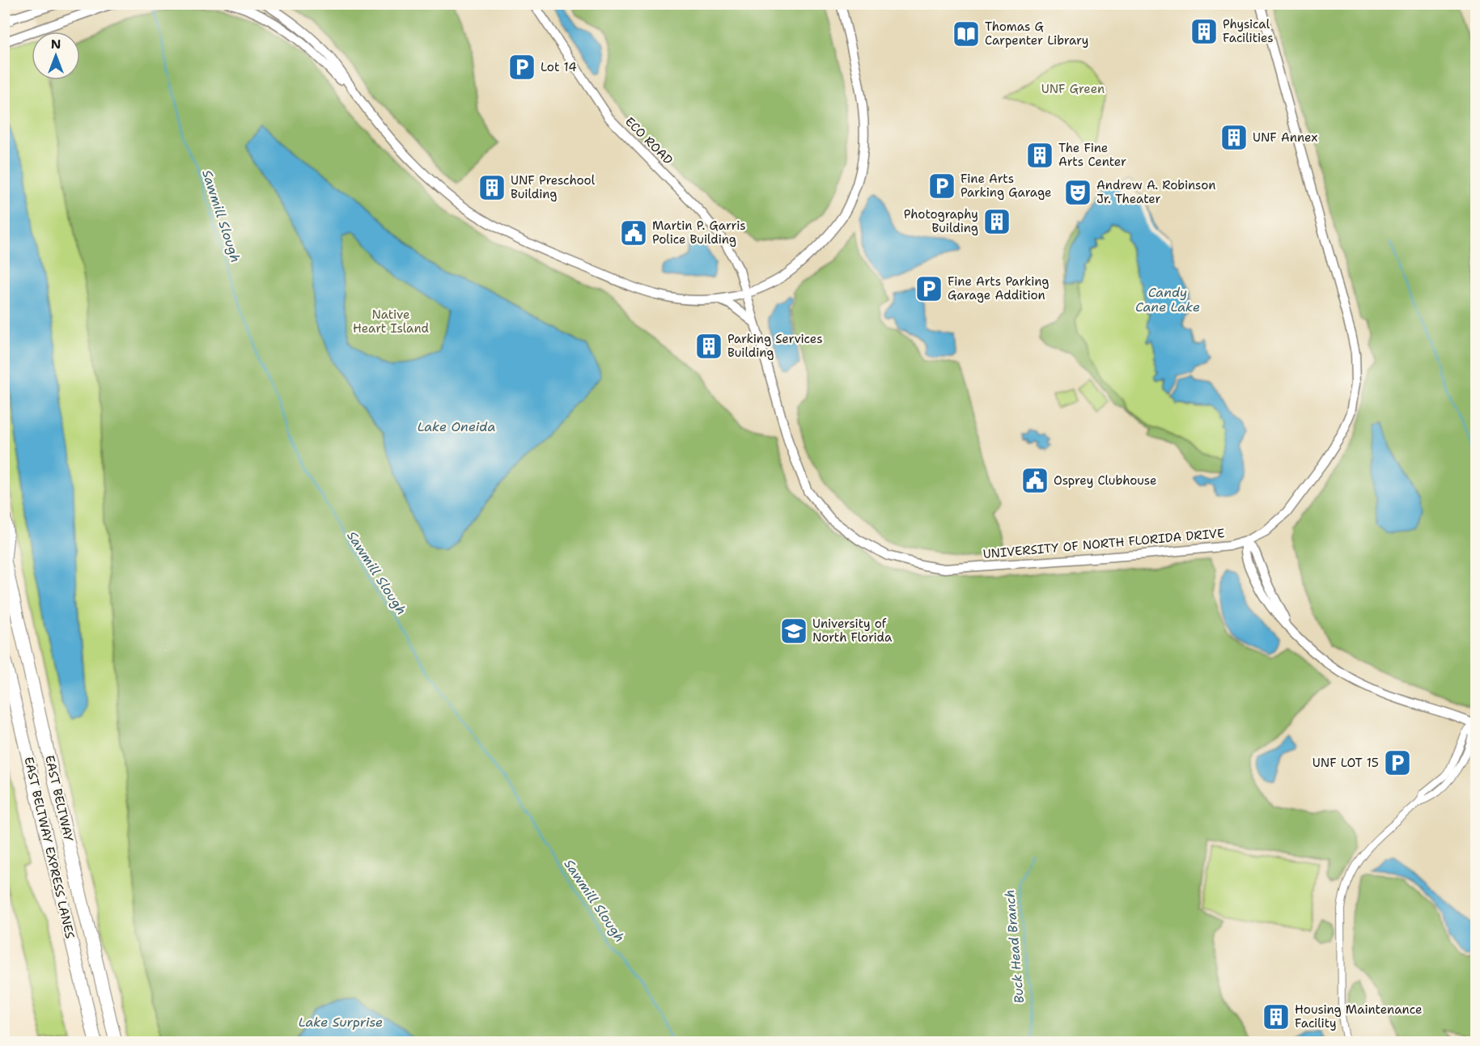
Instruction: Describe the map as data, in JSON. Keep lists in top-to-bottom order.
{
  "streets": {
    "highway": ["EAST BELTWAY", "EAST BELTWAY EXPRESS LANES"],
    "street": ["ECO ROAD", "UNIVERSITY OF NORTH FLORIDA DRIVE"]
  },
  "crossings": [
    ["ECO ROAD", "UNIVERSITY OF NORTH FLORIDA DRIVE"]
  ],
  "water": [
    "Sawmill Slough",
    "Candy Cane Lake",
    "Lake Oneida",
    "Buck Head Branch",
    "Lake Surprise"
  ],
  "parks": ["UNF Green", "Native Heart Island"],
  "places": {
    "building": [
      "Physical Facilities",
      "UNF Annex",
      "The Fine Arts Center",
      "UNF Preschool Building",
      "Photography Building",
      "Parking Services Building",
      "Housing Maintenance Facility"
    ],
    "library": ["Thomas G Carpenter Library"],
    "parking": [
      "Lot 14",
      "Fine Arts Parking Garage",
      "Fine Arts Parking Garage Addition",
      "UNF LOT 15"
    ],
    "theatre": ["Andrew A. Robinson Jr. Theater"],
    "public building": ["Martin P. Garris Police Building", "Osprey Clubhouse"],
    "school or university": ["University of North Florida"]
  },
  "north": "top"
}
